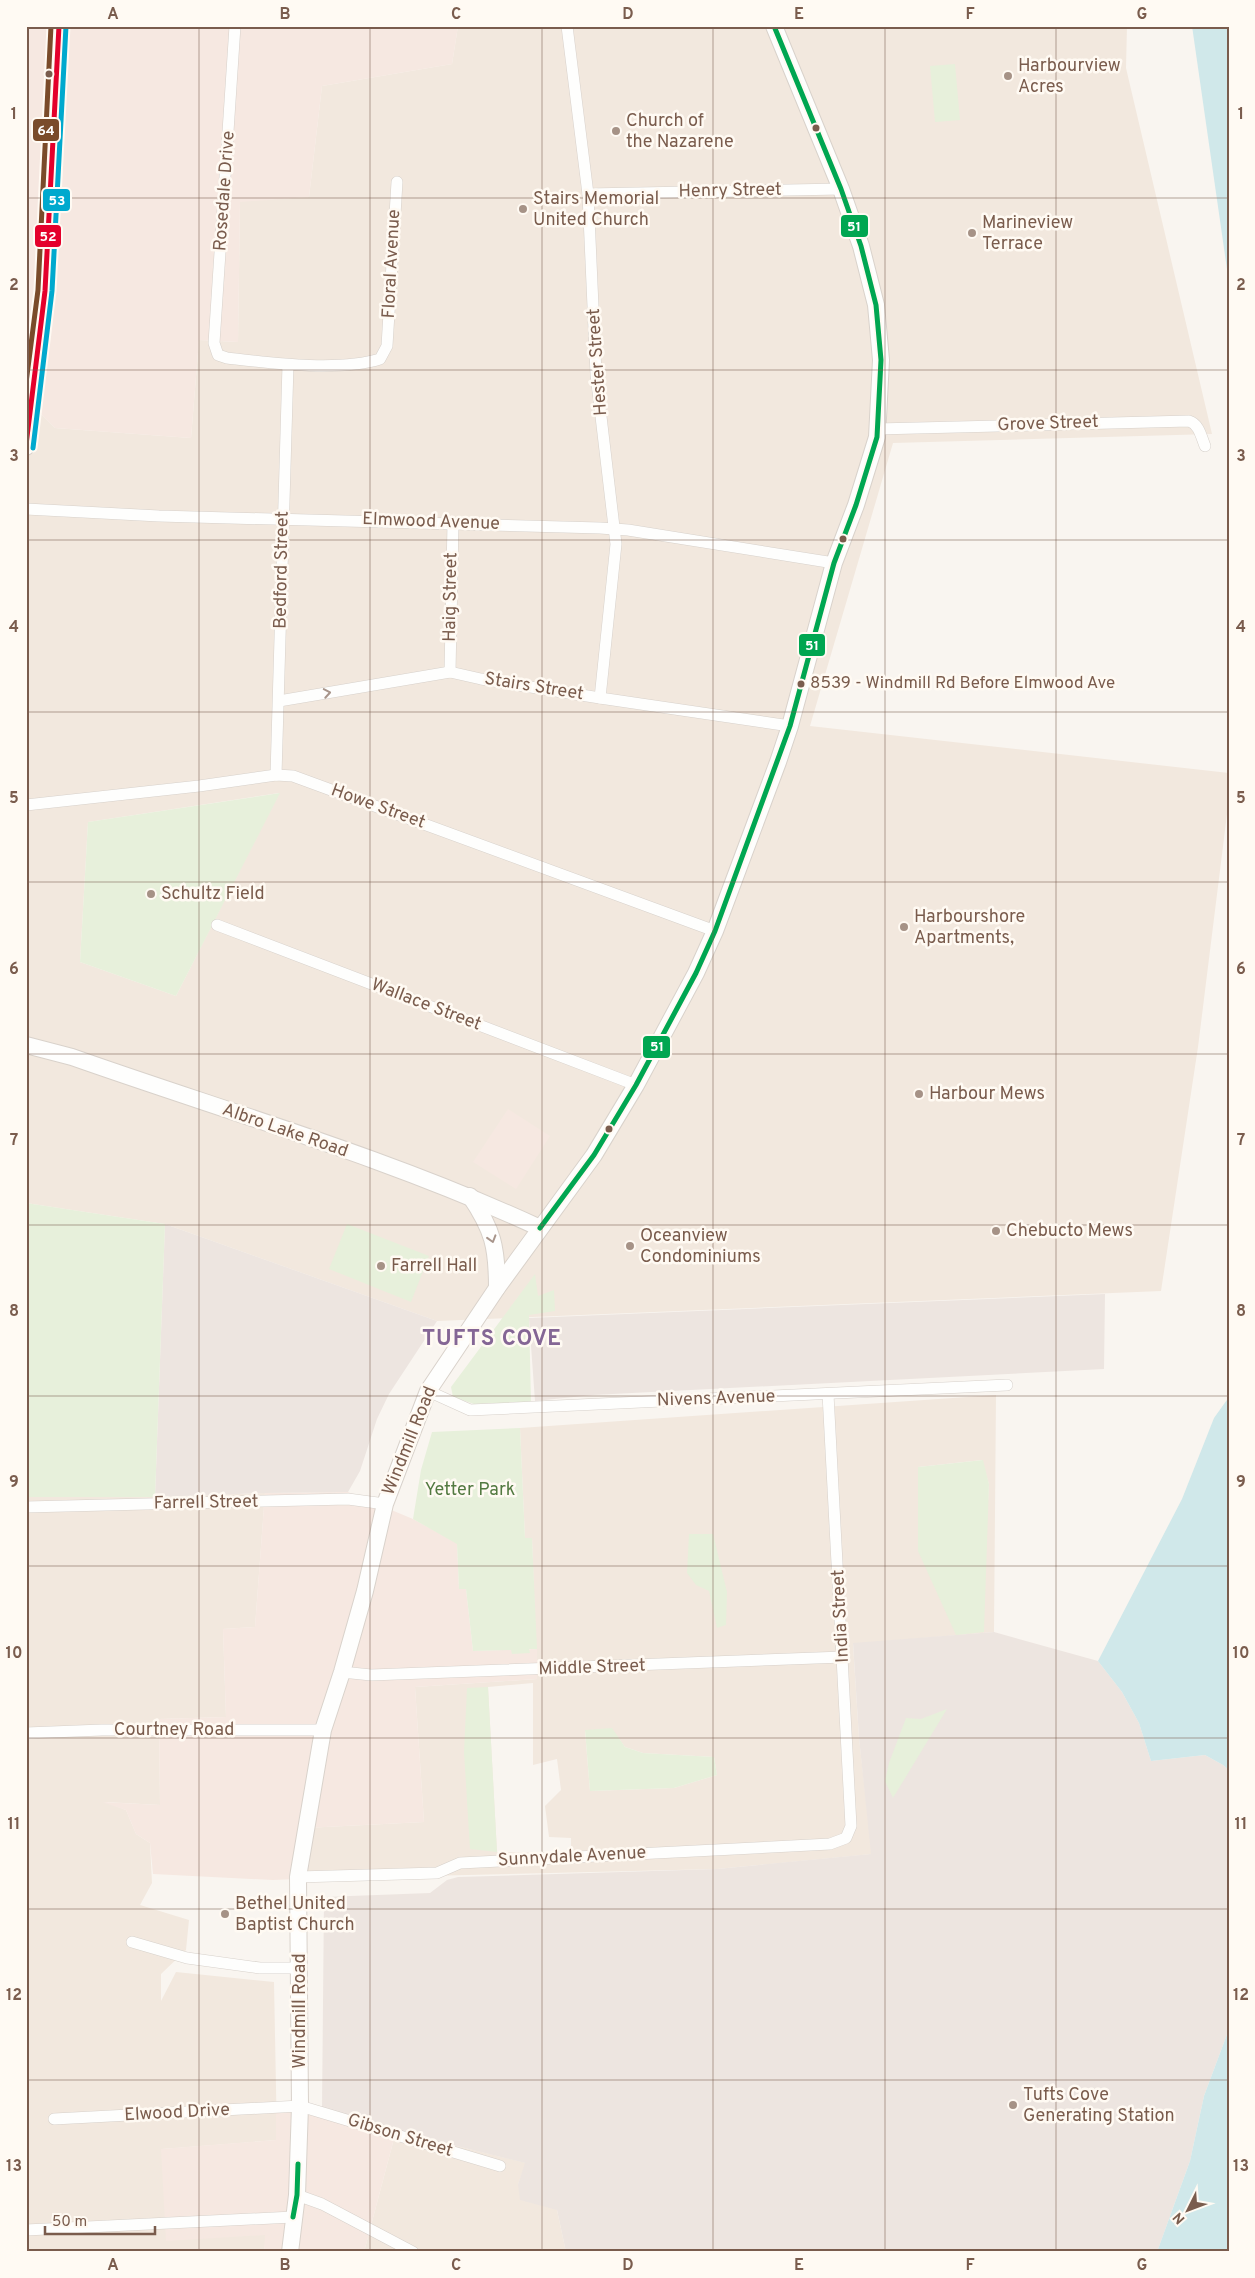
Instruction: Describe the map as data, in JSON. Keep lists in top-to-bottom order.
{
  "streets": {
    "main road": ["Albro Lake Road", "Windmill Road"],
    "street": [
      "Rosedale Drive",
      "Henry Street",
      "Floral Avenue",
      "Hester Street",
      "Grove Street",
      "Elmwood Avenue",
      "Bedford Street",
      "Haig Street",
      "Stairs Street",
      "Howe Street",
      "Wallace Street",
      "Nivens Avenue",
      "Farrell Street",
      "India Street",
      "Middle Street",
      "Courtney Road",
      "Sunnydale Avenue",
      "Elwood Drive",
      "Gibson Street"
    ]
  },
  "crossings": [
    ["Rosedale Drive", "Floral Avenue"],
    ["Rosedale Drive", "Bedford Street"],
    ["Henry Street", "Hester Street"],
    ["Henry Street", "Windmill Road"],
    ["Floral Avenue", "Bedford Street"],
    ["Hester Street", "Elmwood Avenue"],
    ["Hester Street", "Stairs Street"],
    ["Grove Street", "Windmill Road"],
    ["Elmwood Avenue", "Bedford Street"],
    ["Elmwood Avenue", "Haig Street"],
    ["Elmwood Avenue", "Windmill Road"],
    ["Bedford Street", "Stairs Street"],
    ["Bedford Street", "Howe Street"],
    ["Haig Street", "Stairs Street"],
    ["Stairs Street", "Windmill Road"],
    ["Howe Street", "Windmill Road"],
    ["Wallace Street", "Windmill Road"],
    ["Albro Lake Road", "Windmill Road"],
    ["Nivens Avenue", "Windmill Road"],
    ["Nivens Avenue", "India Street"],
    ["Windmill Road", "Farrell Street"],
    ["Windmill Road", "Middle Street"],
    ["Windmill Road", "Courtney Road"],
    ["Windmill Road", "Sunnydale Avenue"],
    ["Windmill Road", "Elwood Drive"],
    ["Windmill Road", "Gibson Street"],
    ["India Street", "Middle Street"],
    ["India Street", "Sunnydale Avenue"],
    ["Elwood Drive", "Gibson Street"]
  ],
  "districts": ["TUFTS COVE"],
  "parks": ["Yetter Park"],
  "places": [
    "Harbourview Acres",
    "Church of the Nazarene",
    "Stairs Memorial United Church",
    "Marineview Terrace",
    "8539 - Windmill Rd Before Elmwood Ave",
    "Schultz Field",
    "Harbourshore Apartments,",
    "Harbour Mews",
    "Chebucto Mews",
    "Oceanview Condominiums",
    "Farrell Hall",
    "Bethel United Baptist Church",
    "Tufts Cove Generating Station"
  ],
  "lines": [
    "transit line 51",
    "transit line 52",
    "transit line 53",
    "transit line 64"
  ],
  "scale_bar": "50 m",
  "north": "bottom left",
  "grid": {
    "columns": [
      "A",
      "B",
      "C",
      "D",
      "E",
      "F",
      "G"
    ],
    "rows": [
      "1",
      "2",
      "3",
      "4",
      "5",
      "6",
      "7",
      "8",
      "9",
      "10",
      "11",
      "12",
      "13"
    ]
  }
}
